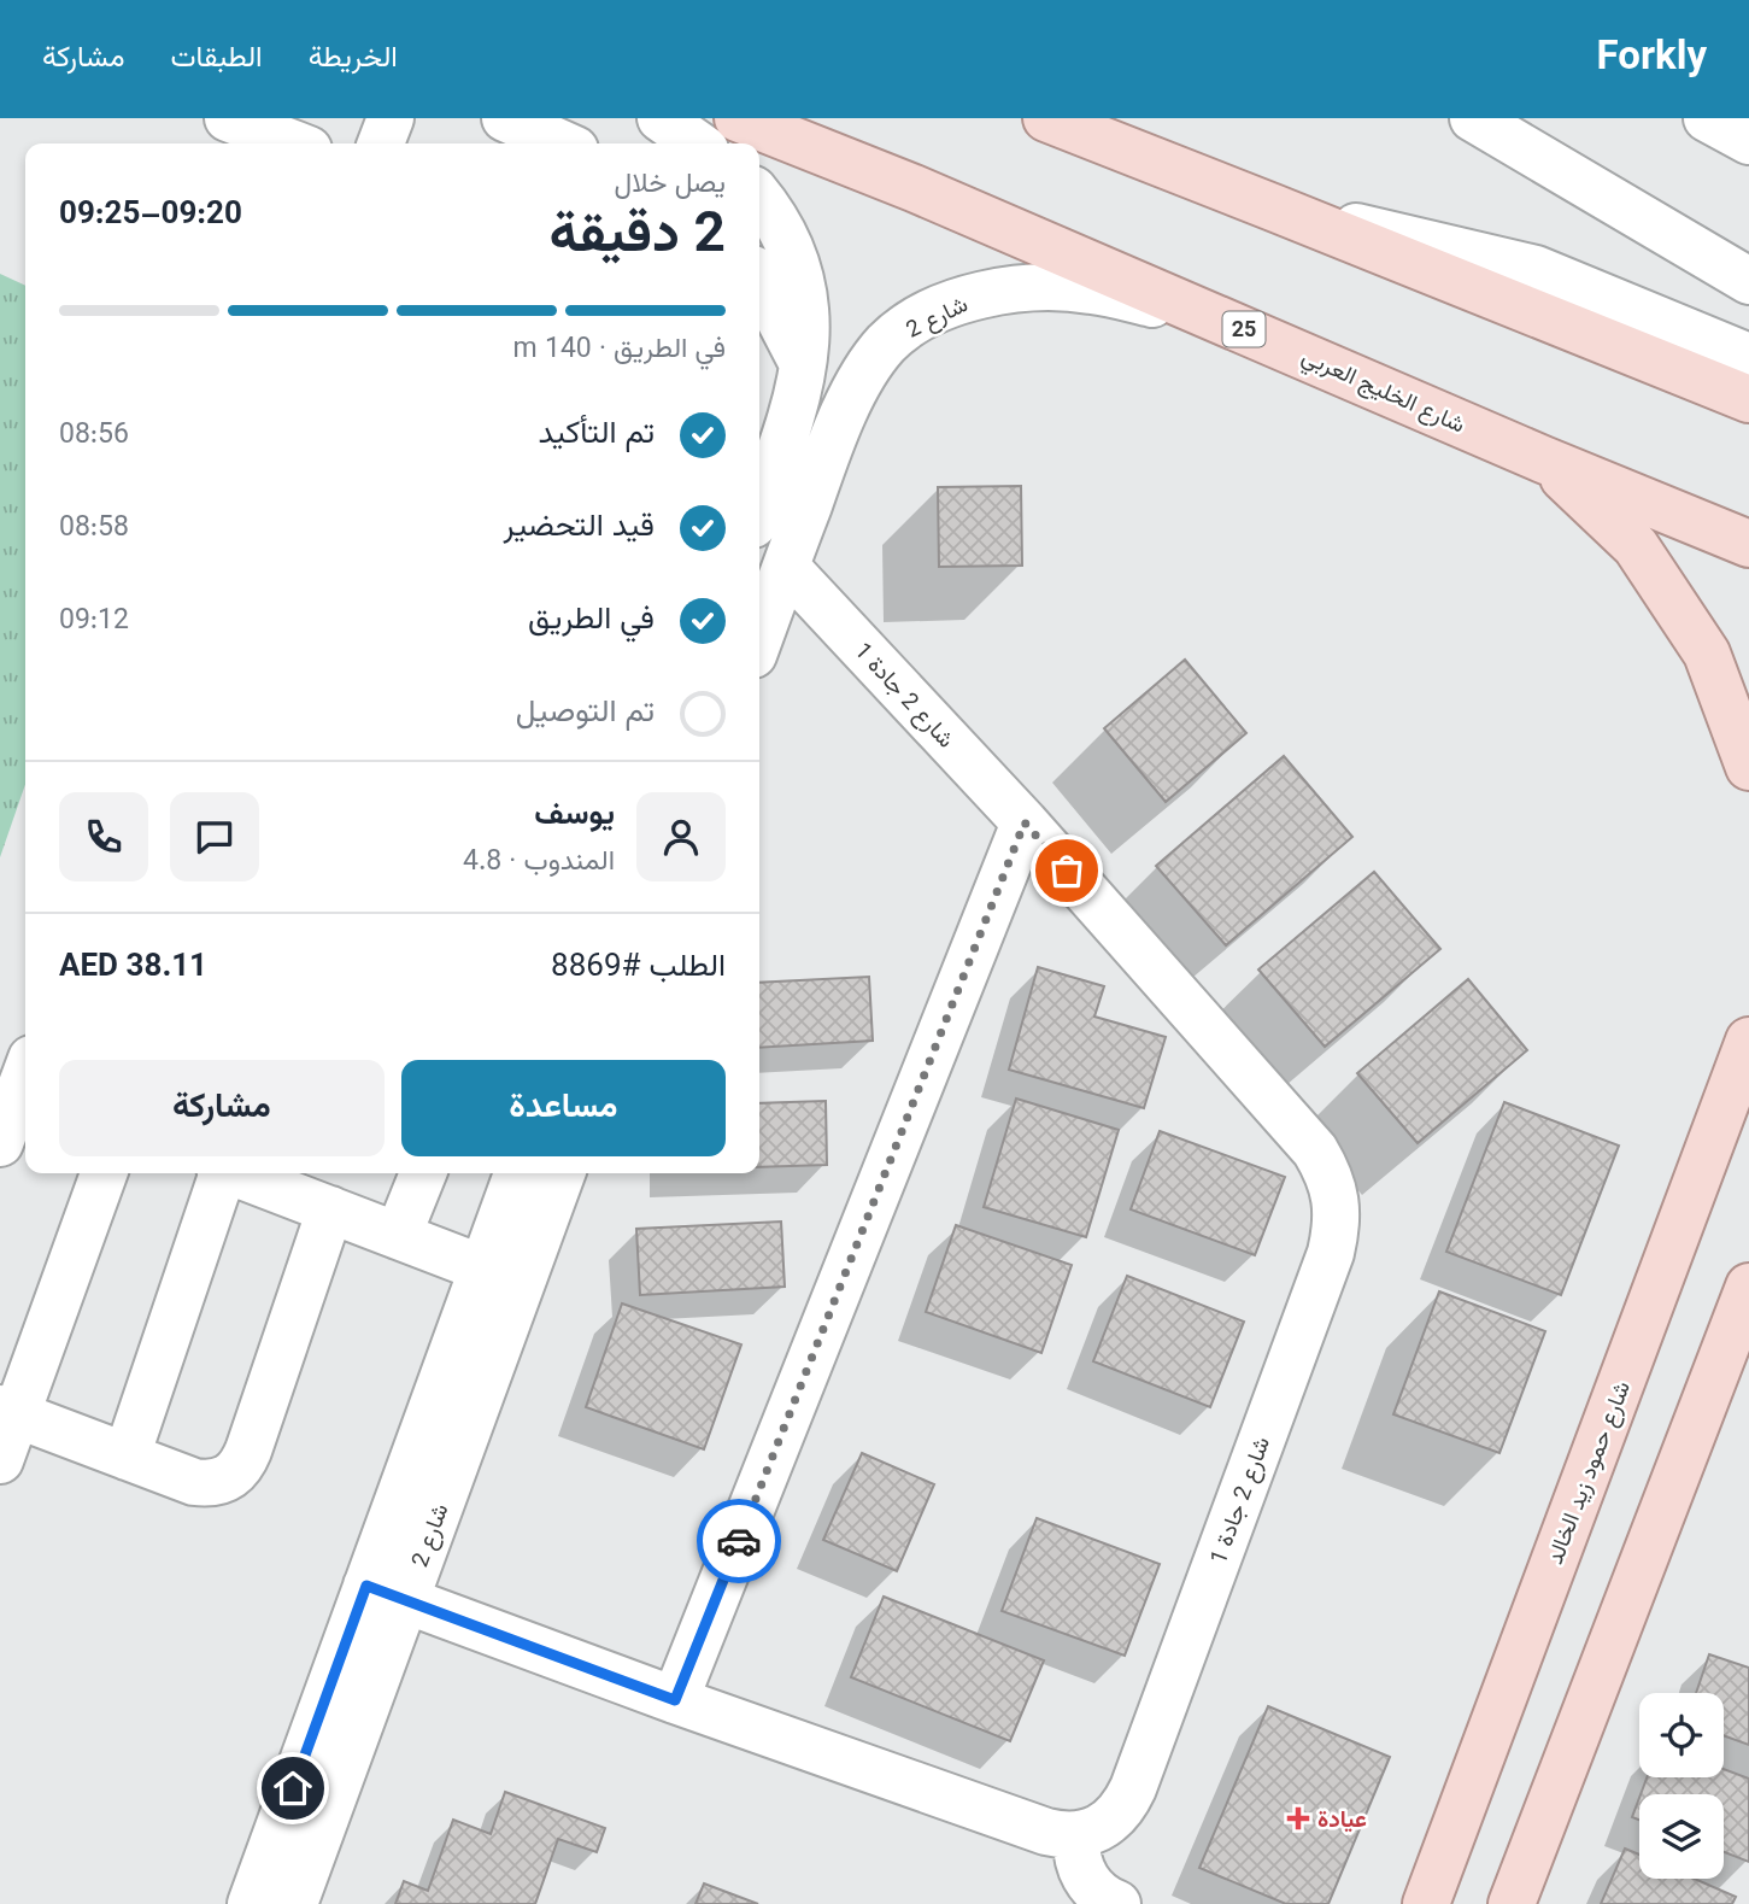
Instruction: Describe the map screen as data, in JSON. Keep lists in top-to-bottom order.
{
  "streets": {
    "main road": ["25", "شارع الخليج العربي", "شارع حمود زيد الخالد"],
    "street": ["شارع 2", "شارع 2 جادة 1"]
  },
  "crossings": [
    ["شارع 2", "شارع الخليج العربي"],
    ["شارع 2", "شارع 2 جادة 1"]
  ],
  "places": {
    "health": ["عيادة"]
  },
  "page": {
    "header": "Forkly",
    "nav": ["الخريطة", "الطبقات", "مشاركة"],
    "heading": ["2 دقيقة", "يصل خلال", "09:20–09:25"],
    "panel": [
      "يوسف",
      "المندوب · 4.8",
      "الطلب #8869",
      "AED 38.11"
    ],
    "bar": "في الطريق · 140 m",
    "list": [
      ["تم التأكيد", "08:56"],
      ["قيد التحضير", "08:58"],
      ["في الطريق", "09:12"],
      "تم التوصيل"
    ],
    "buttons": ["مساعدة", "مشاركة"]
  }
}
